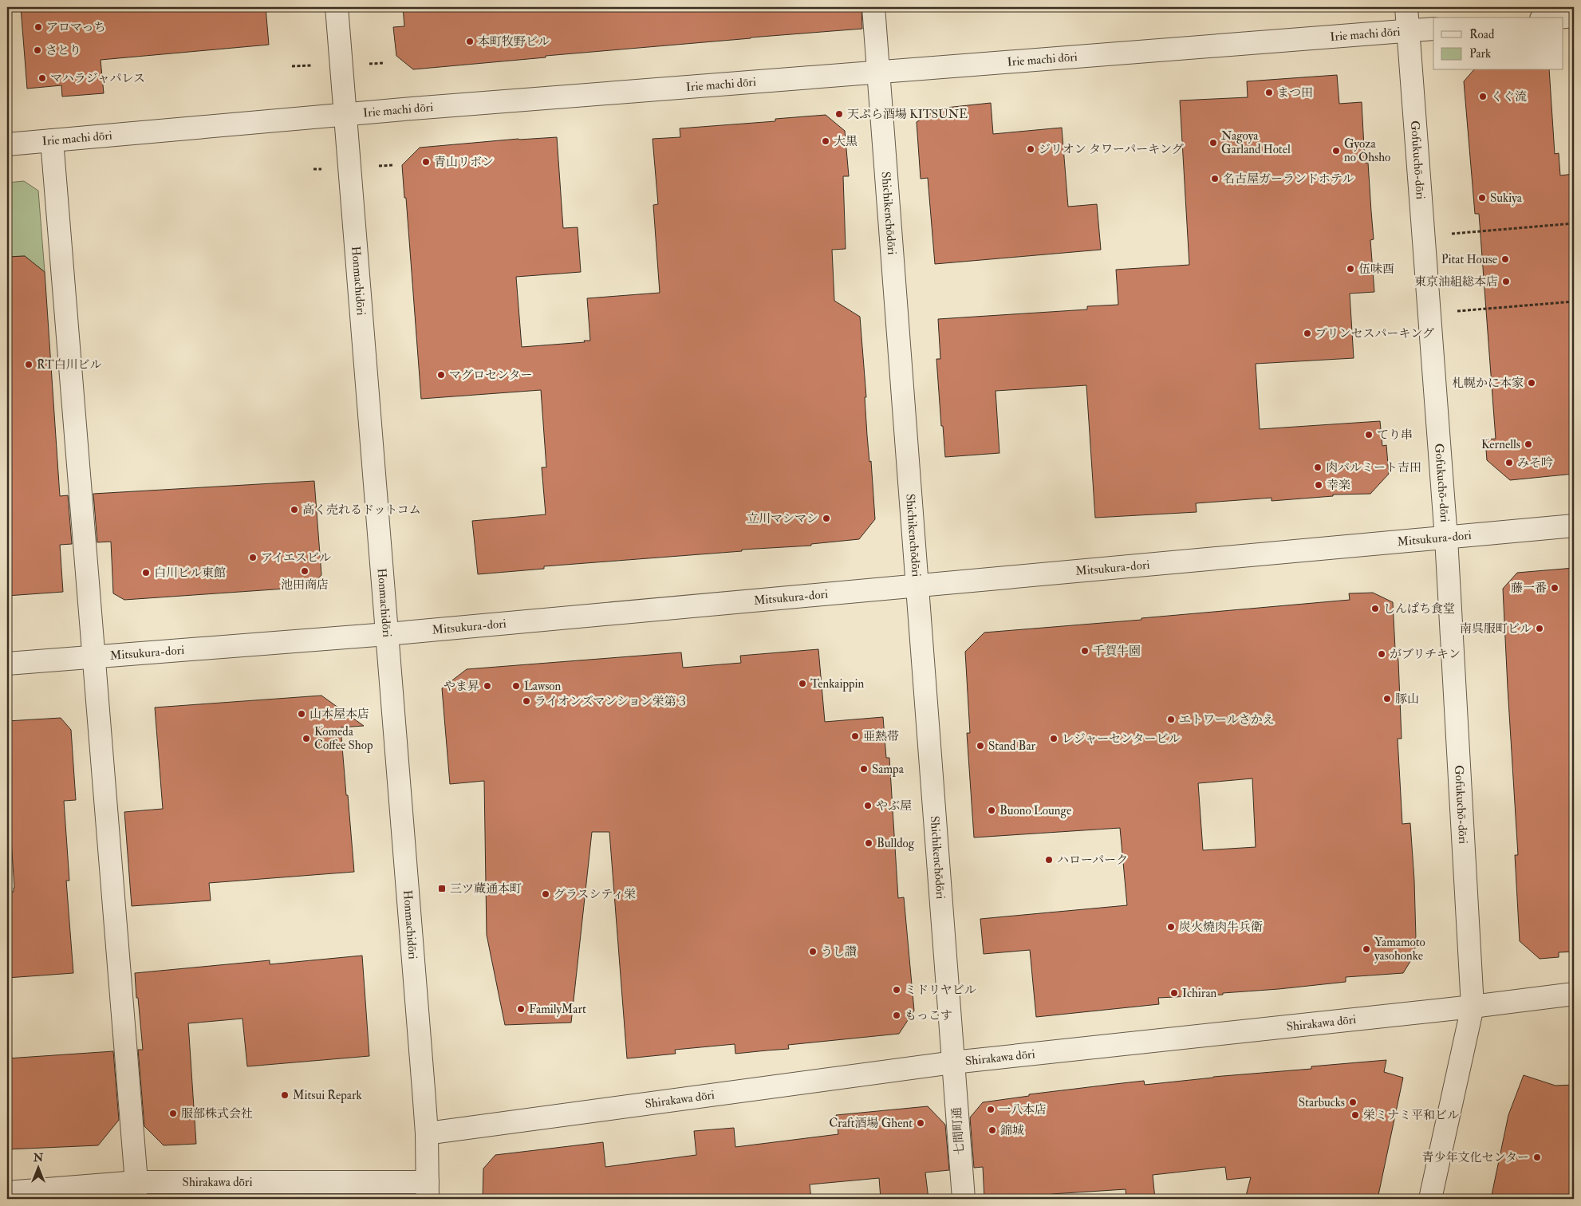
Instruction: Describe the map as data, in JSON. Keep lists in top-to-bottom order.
{
  "streets": {
    "street": [
      "Irie machi dōri",
      "Gofukuchō-dōri",
      "Shichikenchōdōri",
      "Honmachidōri",
      "Mitsukura-dori",
      "Shirakawa dōri",
      "七間町通"
    ]
  },
  "crossings": [
    ["Irie machi dōri", "Gofukuchō-dōri"],
    ["Irie machi dōri", "Shichikenchōdōri"],
    ["Irie machi dōri", "Honmachidōri"],
    ["Gofukuchō-dōri", "Mitsukura-dori"],
    ["Gofukuchō-dōri", "Shirakawa dōri"],
    ["Shichikenchōdōri", "Mitsukura-dori"],
    ["Shichikenchōdōri", "Shirakawa dōri"],
    ["Shichikenchōdōri", "七間町通"],
    ["Honmachidōri", "Mitsukura-dori"],
    ["Honmachidōri", "Shirakawa dōri"],
    ["Shirakawa dōri", "七間町通"]
  ],
  "places": {
    "other": [
      "アロマっち",
      "本町牧野ビル",
      "さとり",
      "マハラジャパレス",
      "まつ田",
      "くぐ流",
      "天ぷら酒場 KITSUNE",
      "大黒",
      "Nagoya Garland Hotel",
      "ジリオン タワーパーキング",
      "Gyoza no Ohsho",
      "青山リボン",
      "名古屋ガーランドホテル",
      "Sukiya",
      "Pitat House",
      "伍味酉",
      "東京油組総本店",
      "プリンセスパーキング",
      "RT白川ビル",
      "マグロセンター",
      "札幌かに本家",
      "てり串",
      "Kernells",
      "みそ吟",
      "肉バルミート吉田",
      "幸楽",
      "高く売れるドットコム",
      "立川マシマシ",
      "アイエスビル",
      "池田商店",
      "白川ビル東館",
      "藤一番",
      "しんぱち食堂",
      "南呉服町ビル",
      "千賀牛園",
      "がブリチキン",
      "Tenkaippin",
      "やま昇",
      "Lawson",
      "豚山",
      "ライオンズマンション栄第３",
      "山本屋本店",
      "エトワールさかえ",
      "亜熱帯",
      "Komeda Coffee Shop",
      "レジャーセンタービル",
      "Stand Bar",
      "Sampa",
      "やぶ屋",
      "Buono Lounge",
      "Bulldog",
      "ハローパーク",
      "グラスシティ栄",
      "炭火燒肉牛兵衛",
      "Yamamoto yasohonke",
      "うし讃",
      "ミドリヤビル",
      "Ichiran",
      "FamilyMart",
      "もっこす",
      "Mitsui Repark",
      "Starbucks",
      "一八本店",
      "服部株式会社",
      "栄ミナミ平和ビル",
      "Craft酒場 Ghent",
      "錦城",
      "青少年文化センター"
    ],
    "transit": ["三ツ蔵通本町"]
  },
  "legend": ["Road", "Park"],
  "north": "top"
}
